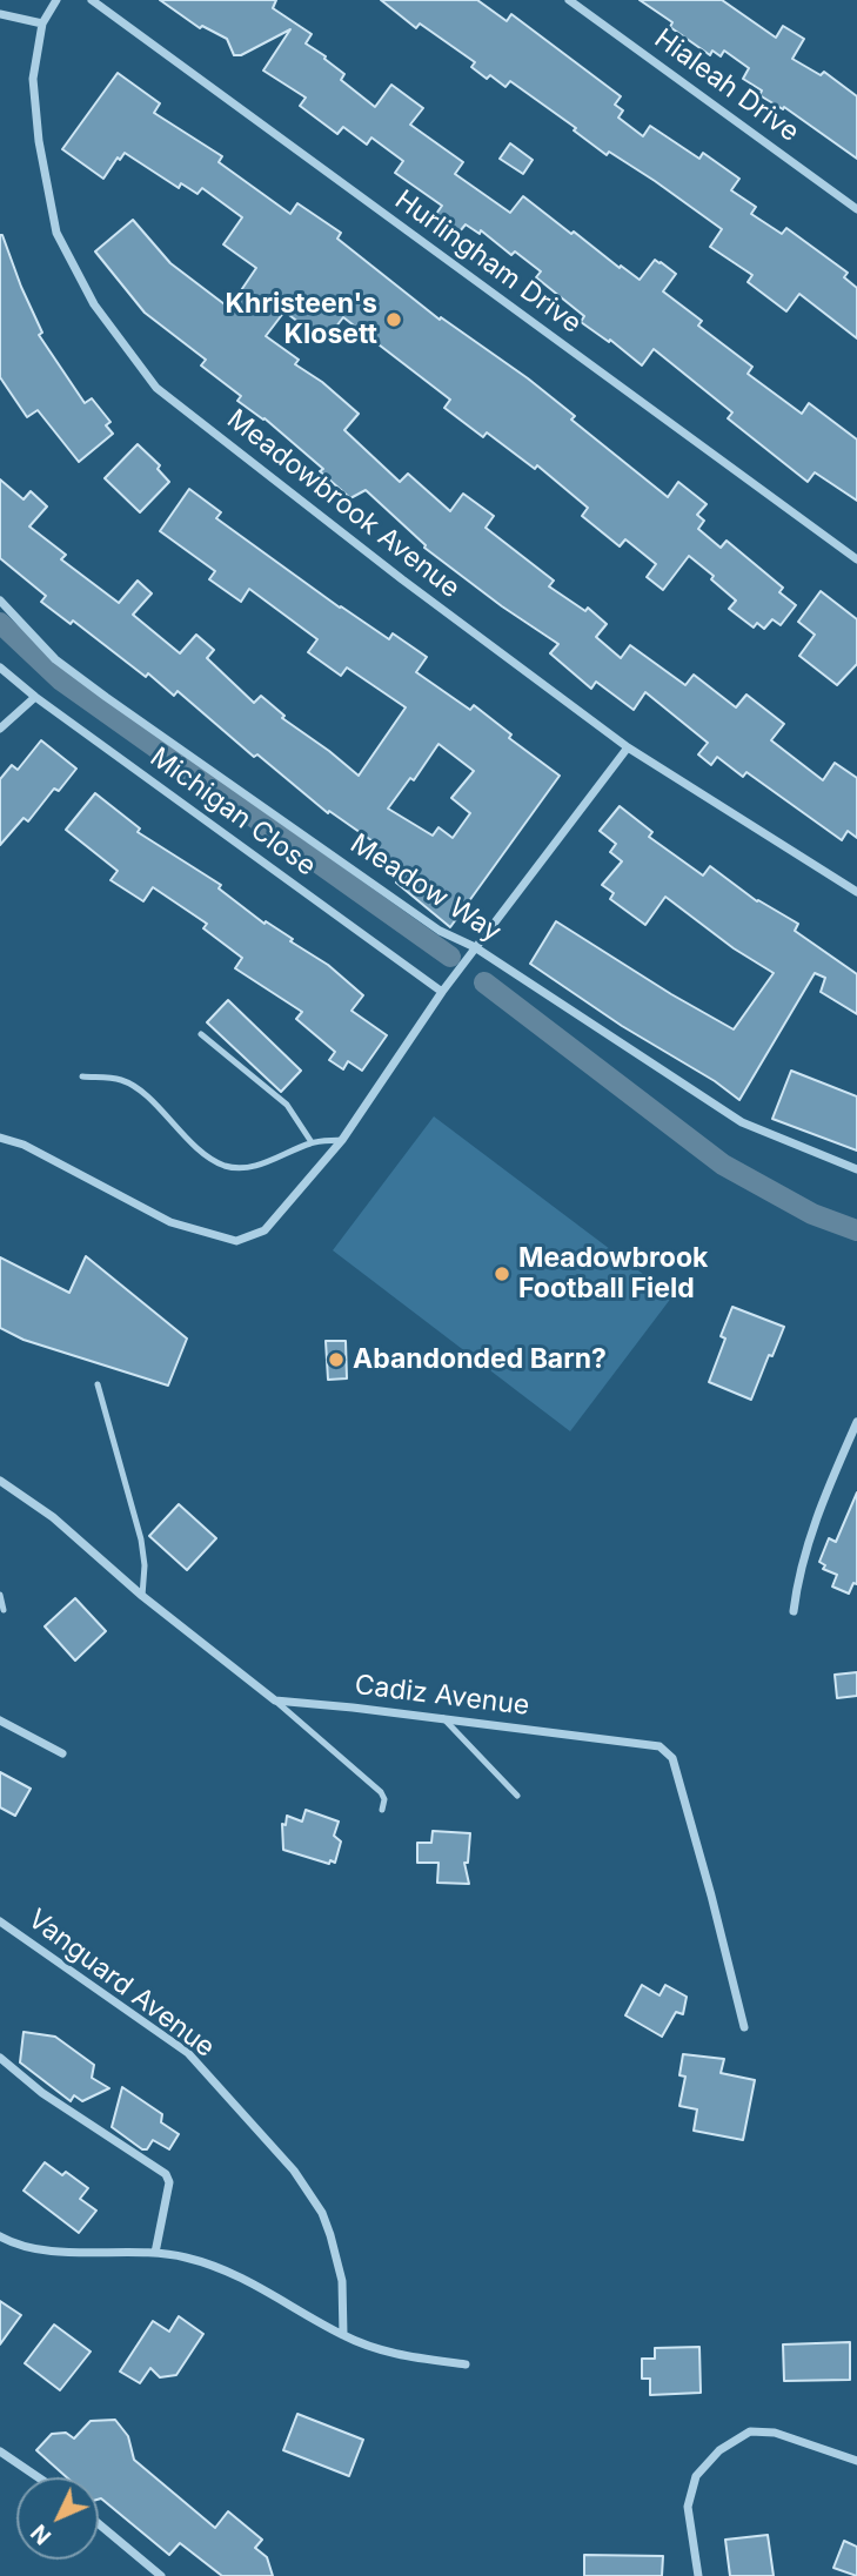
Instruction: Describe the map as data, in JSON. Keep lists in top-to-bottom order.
{
  "streets": {
    "street": [
      "Hialeah Drive",
      "Hurlingham Drive",
      "Meadowbrook Avenue",
      "Michigan Close",
      "Meadow Way",
      "Cadiz Avenue",
      "Vanguard Avenue"
    ]
  },
  "places": ["Khristeen's Klosett", "Meadowbrook Football Field", "Abandonded Barn?"],
  "north": "bottom left"
}
